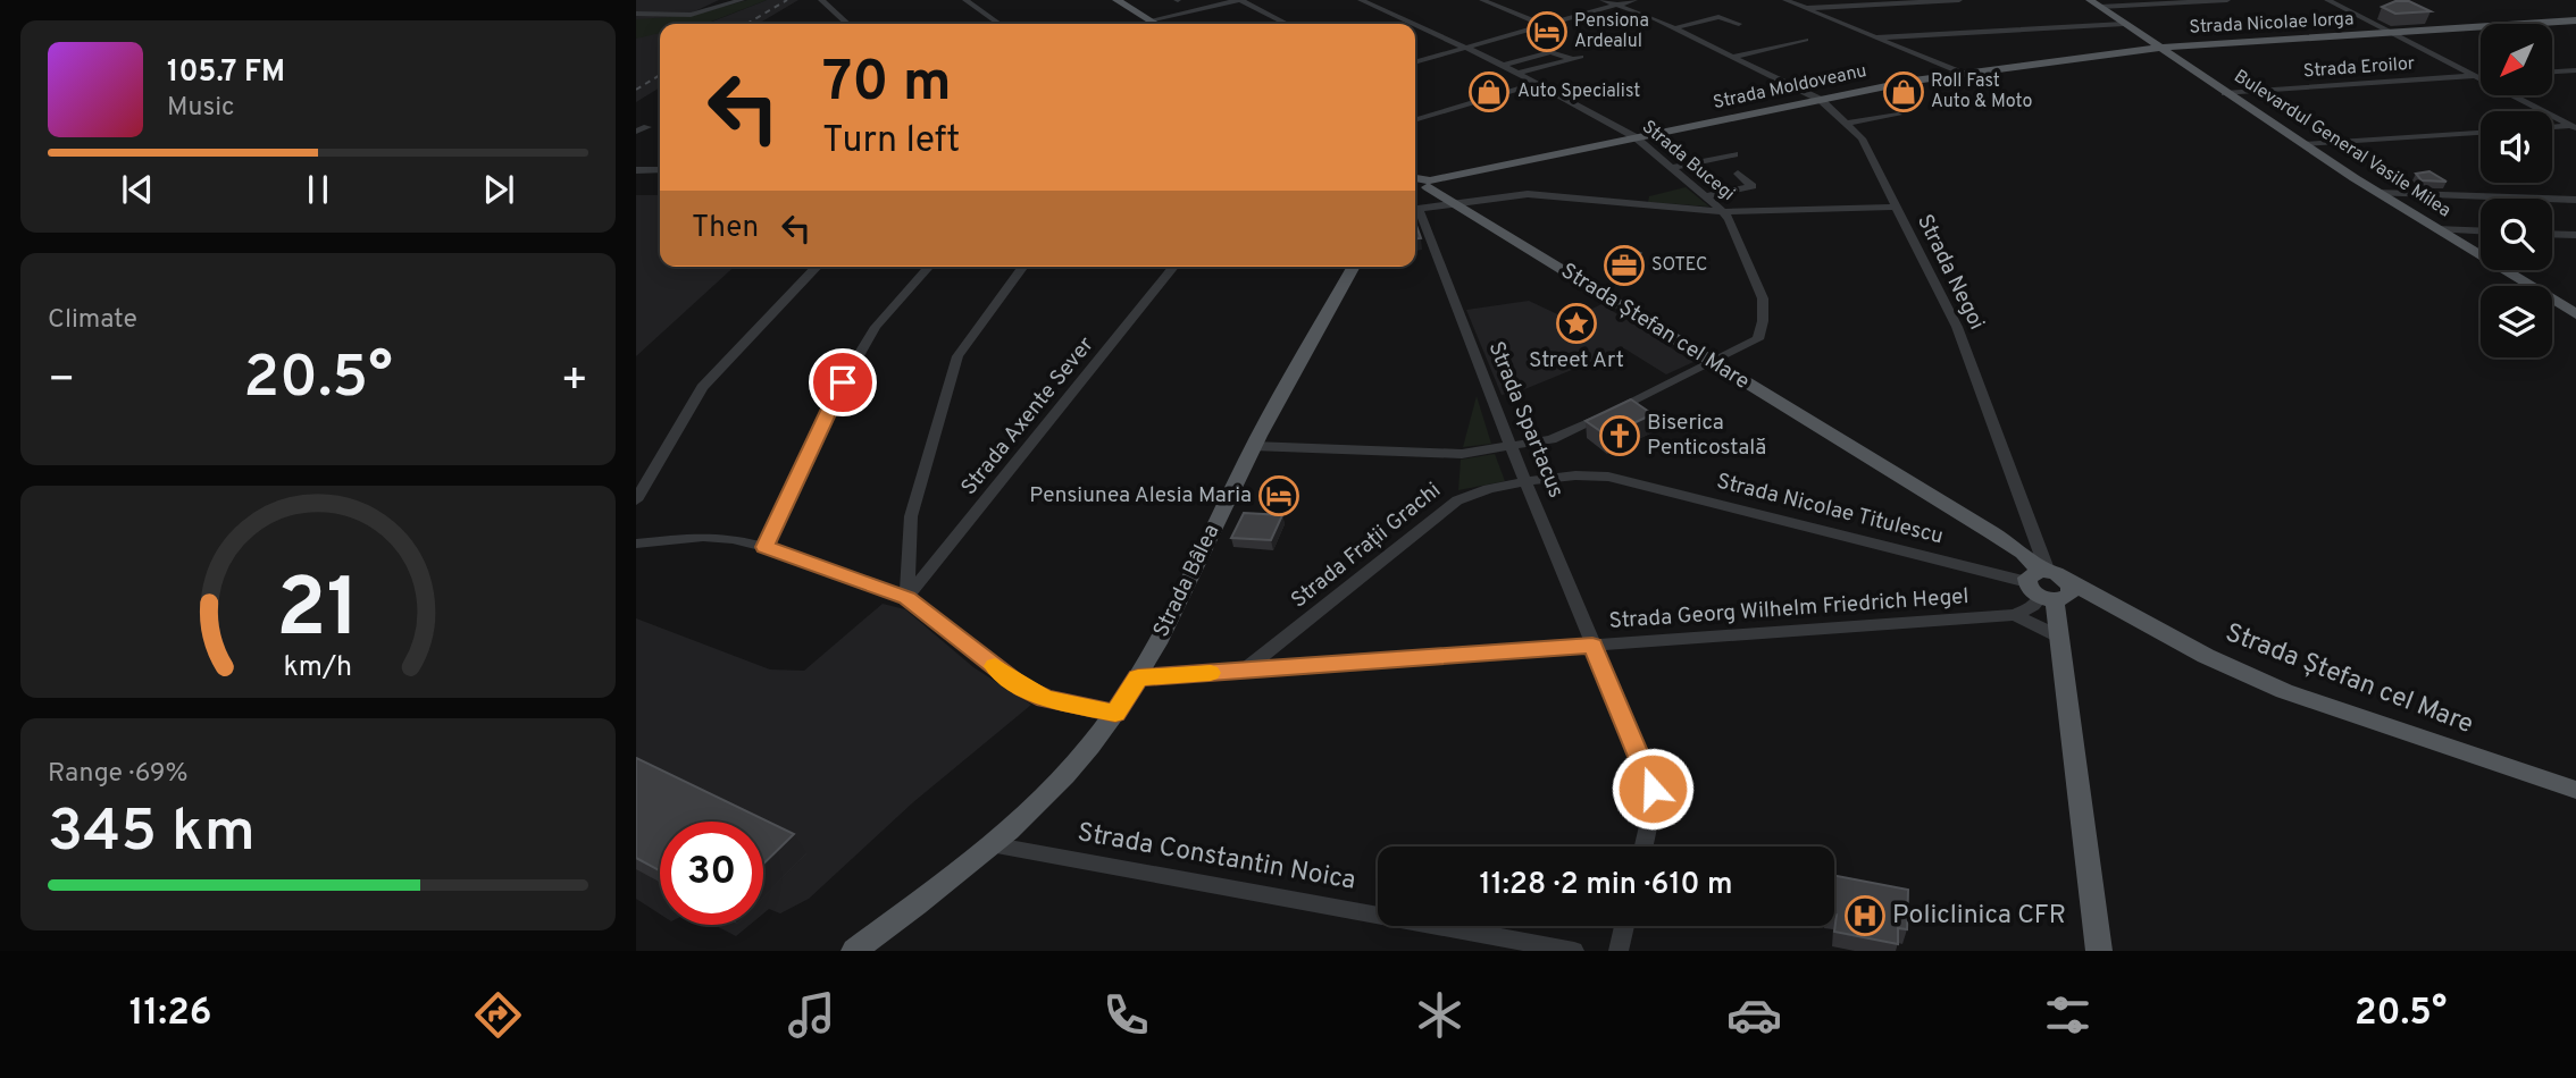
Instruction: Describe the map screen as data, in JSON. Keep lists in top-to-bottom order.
{
  "streets": {
    "main road": [
      "Strada Nicolae Iorga",
      "Strada Moldoveanu",
      "Bulevardul General Vasile Milea",
      "Strada Ștefan cel Mare",
      "Strada Bâlea"
    ],
    "street": [
      "Strada Eroilor",
      "Strada Bucegi",
      "Strada Negoi",
      "Strada Axente Sever",
      "Strada Spartacus",
      "Strada Nicolae Titulescu",
      "Strada Frații Grachi",
      "Strada Georg Wilhelm Friedrich Hegel",
      "Strada Constantin Noica"
    ]
  },
  "crossings": [
    ["Strada Nicolae Iorga", "Strada Moldoveanu"],
    ["Strada Nicolae Iorga", "Bulevardul General Vasile Milea"],
    ["Strada Eroilor", "Bulevardul General Vasile Milea"],
    ["Strada Moldoveanu", "Bulevardul General Vasile Milea"],
    ["Strada Moldoveanu", "Strada Bucegi"],
    ["Strada Moldoveanu", "Strada Negoi"],
    ["Strada Moldoveanu", "Strada Ștefan cel Mare"],
    ["Strada Bucegi", "Strada Ștefan cel Mare"],
    ["Strada Negoi", "Strada Ștefan cel Mare"],
    ["Strada Negoi", "Strada Nicolae Titulescu"],
    ["Strada Ștefan cel Mare", "Strada Nicolae Titulescu"],
    ["Strada Spartacus", "Strada Nicolae Titulescu"],
    ["Strada Spartacus", "Strada Frații Grachi"],
    ["Strada Spartacus", "Strada Georg Wilhelm Friedrich Hegel"],
    ["Strada Nicolae Titulescu", "Strada Frații Grachi"],
    ["Strada Frații Grachi", "Strada Georg Wilhelm Friedrich Hegel"],
    ["Strada Bâlea", "Strada Georg Wilhelm Friedrich Hegel"],
    ["Strada Bâlea", "Strada Constantin Noica"]
  ],
  "places": {
    "hotel": ["Pensiona Ardealul", "Pensiunea Alesia Maria"],
    "shop": ["Auto Specialist", "Roll Fast Auto & Moto"],
    "office": ["SOTEC"],
    "place": ["Street Art"],
    "church": ["Biserica Penticostală"],
    "hospital": ["Policlinica CFR"]
  },
  "north": "bottom left",
  "page": {
    "turn": ["70 m", "Turn left"],
    "song": ["105.7 FM", "Music"],
    "then": "Then",
    "tile": [
      "Climate",
      ["Range · 69%", "345 km"]
    ],
    "heat": ["−", "20.5°", "+"],
    "limit": "30",
    "trip": "11:28 · 2 min · 610 m",
    "tabs": ["11:26", "20.5°"],
    "gauge": ["21", "km/h"]
  }
}
